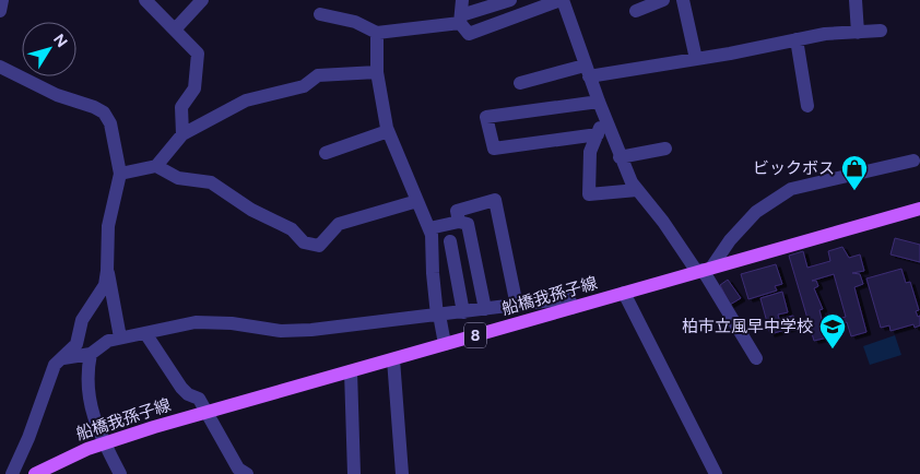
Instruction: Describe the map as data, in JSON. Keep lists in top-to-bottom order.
{
  "streets": {
    "main road": ["船橋我孫子線", "8"]
  },
  "places": {
    "shop": ["ビックボス"],
    "school or university": ["柏市立風早中学校"]
  },
  "north": "top right"
}
